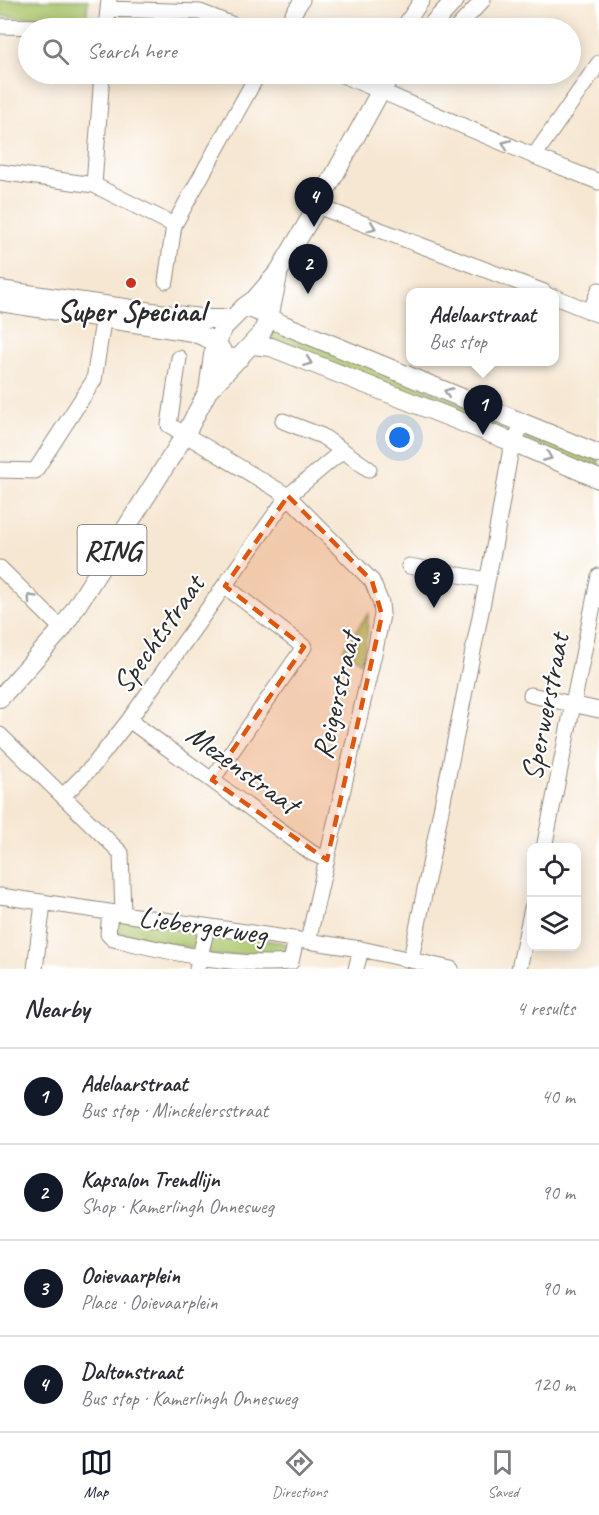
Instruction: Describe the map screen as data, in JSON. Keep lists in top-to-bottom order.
{
  "streets": {
    "main road": ["RING"],
    "street": [
      "Spechtstraat",
      "Reigerstraat",
      "Sperwerstraat",
      "Mezenstraat",
      "Liebergerweg"
    ]
  },
  "crossings": [
    ["RING", "Reigerstraat"],
    ["Spechtstraat", "Reigerstraat"],
    ["Spechtstraat", "Mezenstraat"],
    ["Reigerstraat", "Mezenstraat"],
    ["Reigerstraat", "Liebergerweg"]
  ],
  "places": ["Super Speciaal"],
  "page": {
    "search": "Search here",
    "pins": [
      "4",
      "2",
      "1",
      "3"
    ],
    "popup": ["Adelaarstraat", "Bus stop"],
    "heading": ["Nearby", "4 results"],
    "list": [
      {
        "mark": "1",
        "name": "Adelaarstraat",
        "note": "Bus stop · Minckelersstraat",
        "value": "40 m"
      },
      {
        "mark": "2",
        "name": "Kapsalon Trendlijn",
        "note": "Shop · Kamerlingh Onnesweg",
        "value": "90 m"
      },
      {
        "mark": "3",
        "name": "Ooievaarplein",
        "note": "Place · Ooievaarplein",
        "value": "90 m"
      },
      {
        "mark": "4",
        "name": "Daltonstraat",
        "note": "Bus stop · Kamerlingh Onnesweg",
        "value": "120 m"
      }
    ],
    "nav": ["Map", "Directions", "Saved"]
  }
}
